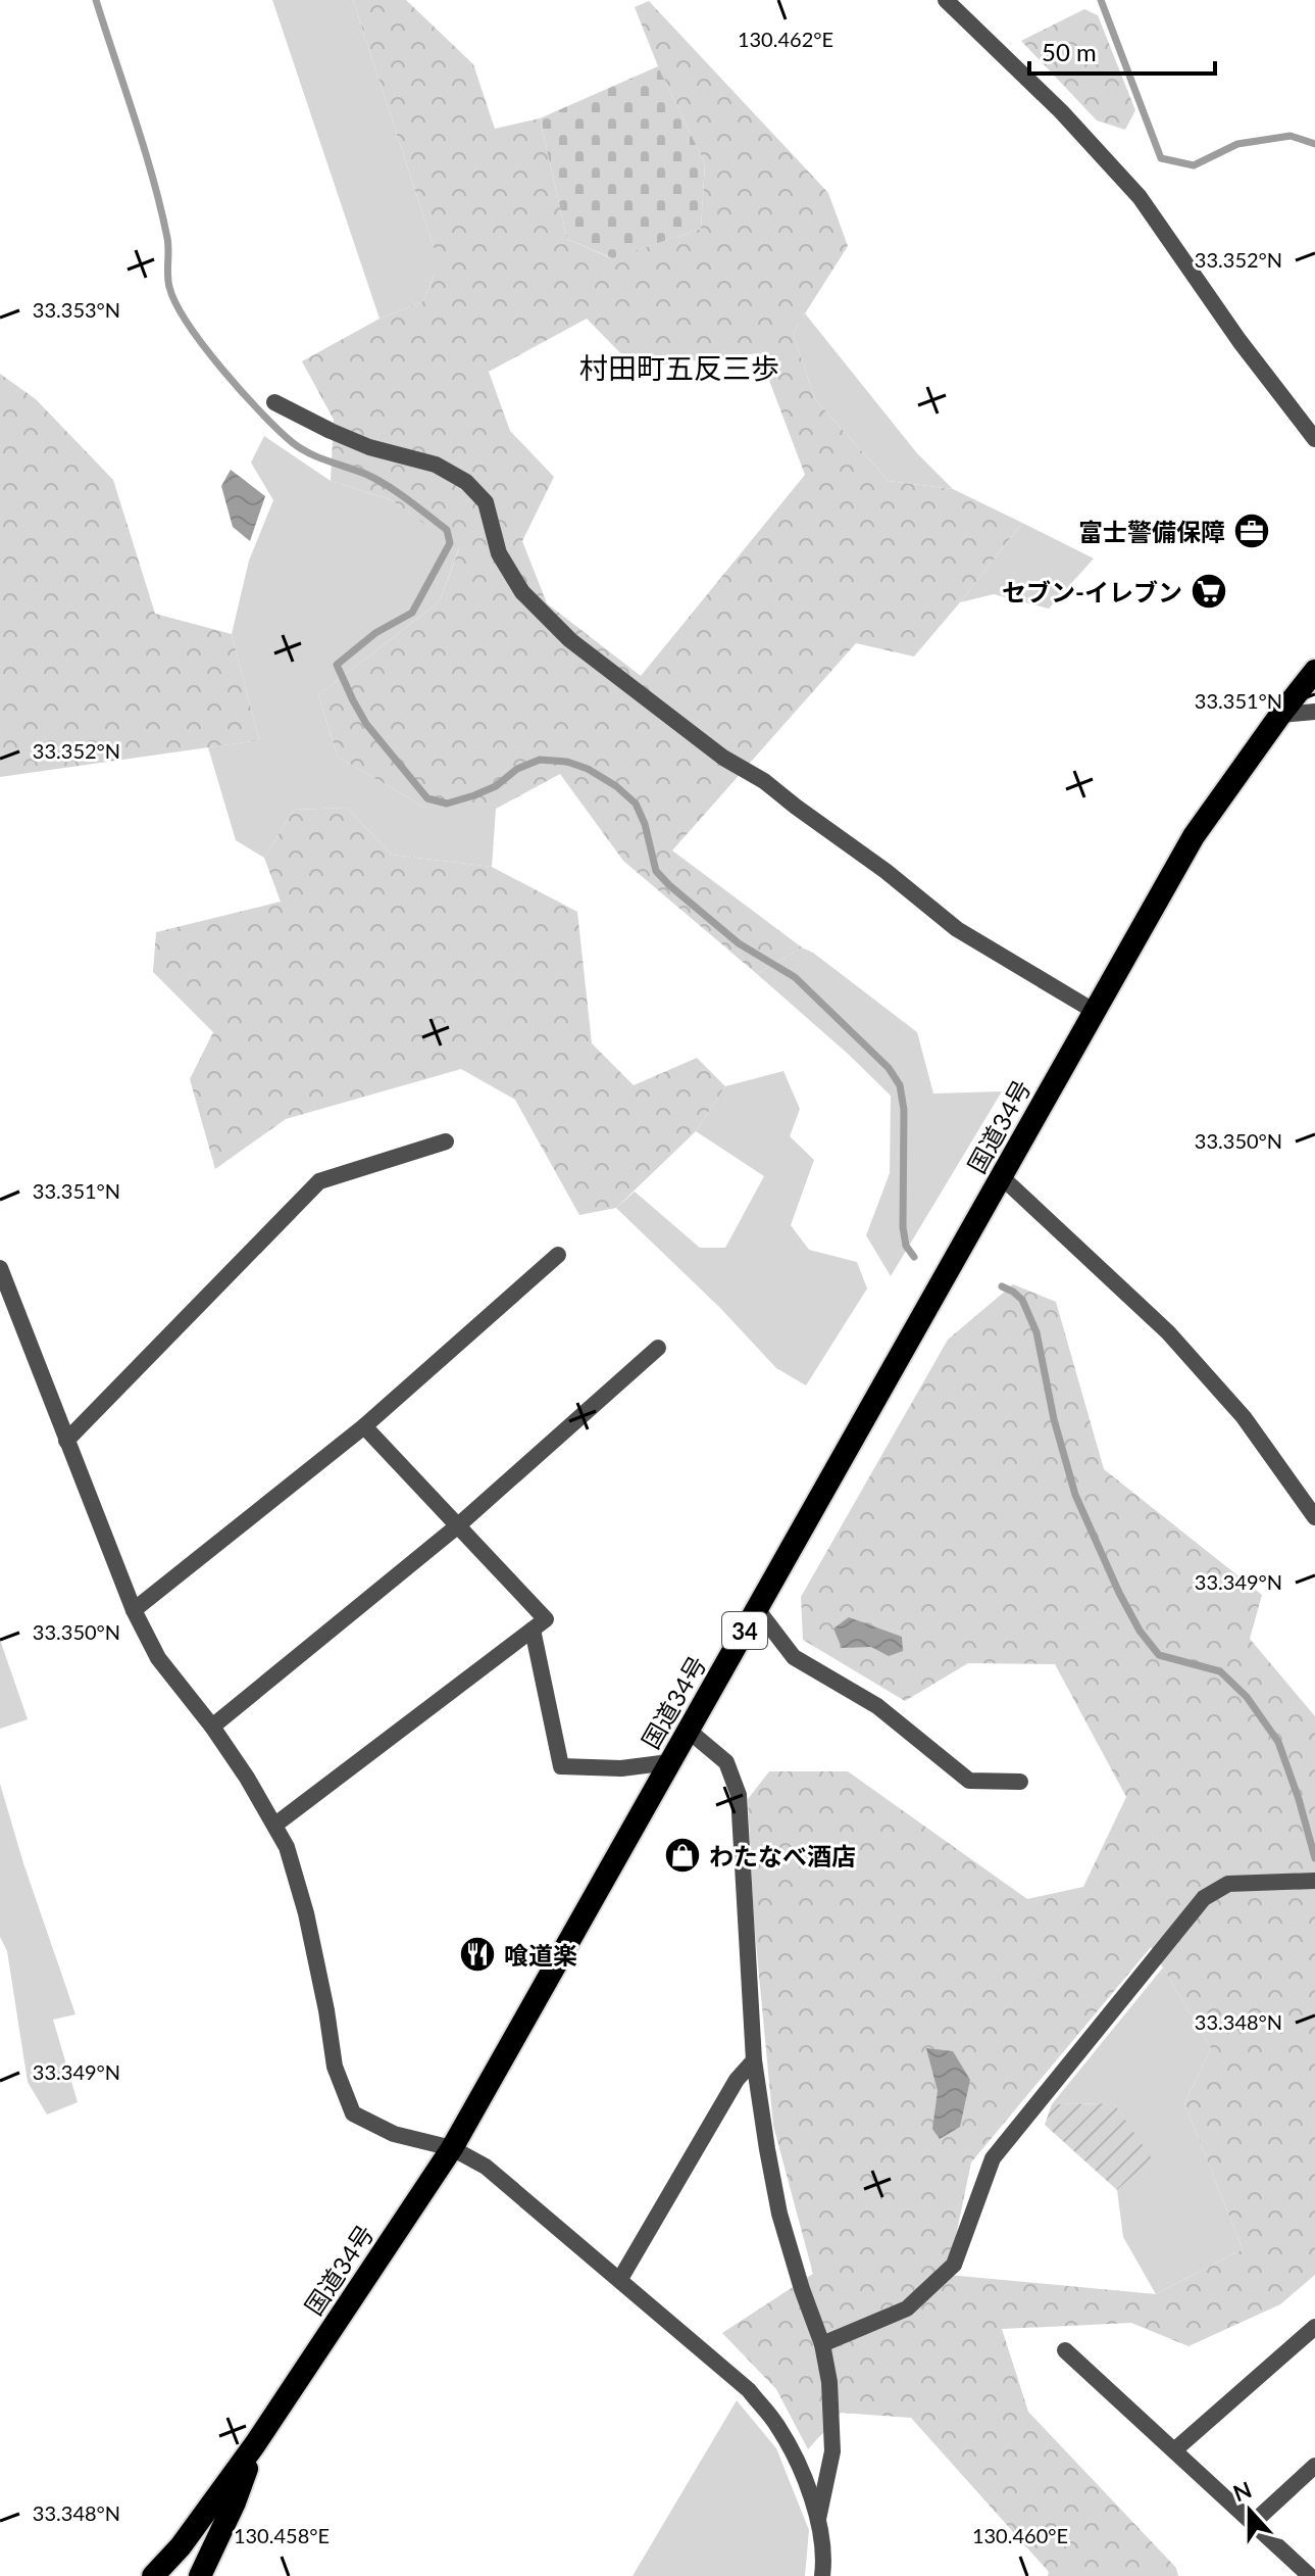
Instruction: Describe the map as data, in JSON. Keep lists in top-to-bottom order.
{
  "streets": {
    "highway": ["国道34号", "34"]
  },
  "districts": ["村田町五反三歩"],
  "places": {
    "office": ["富士警備保障"],
    "supermarket": ["セブン-イレブン"],
    "shop": ["わたなべ酒店"],
    "restaurant": ["喰道楽"]
  },
  "scale_bar": "50 m",
  "north": "top",
  "coordinates": [
    "130.462°E",
    "33.352°N",
    "33.353°N",
    "33.351°N",
    "33.350°N",
    "33.349°N",
    "33.348°N",
    "130.458°E",
    "130.460°E"
  ]
}
